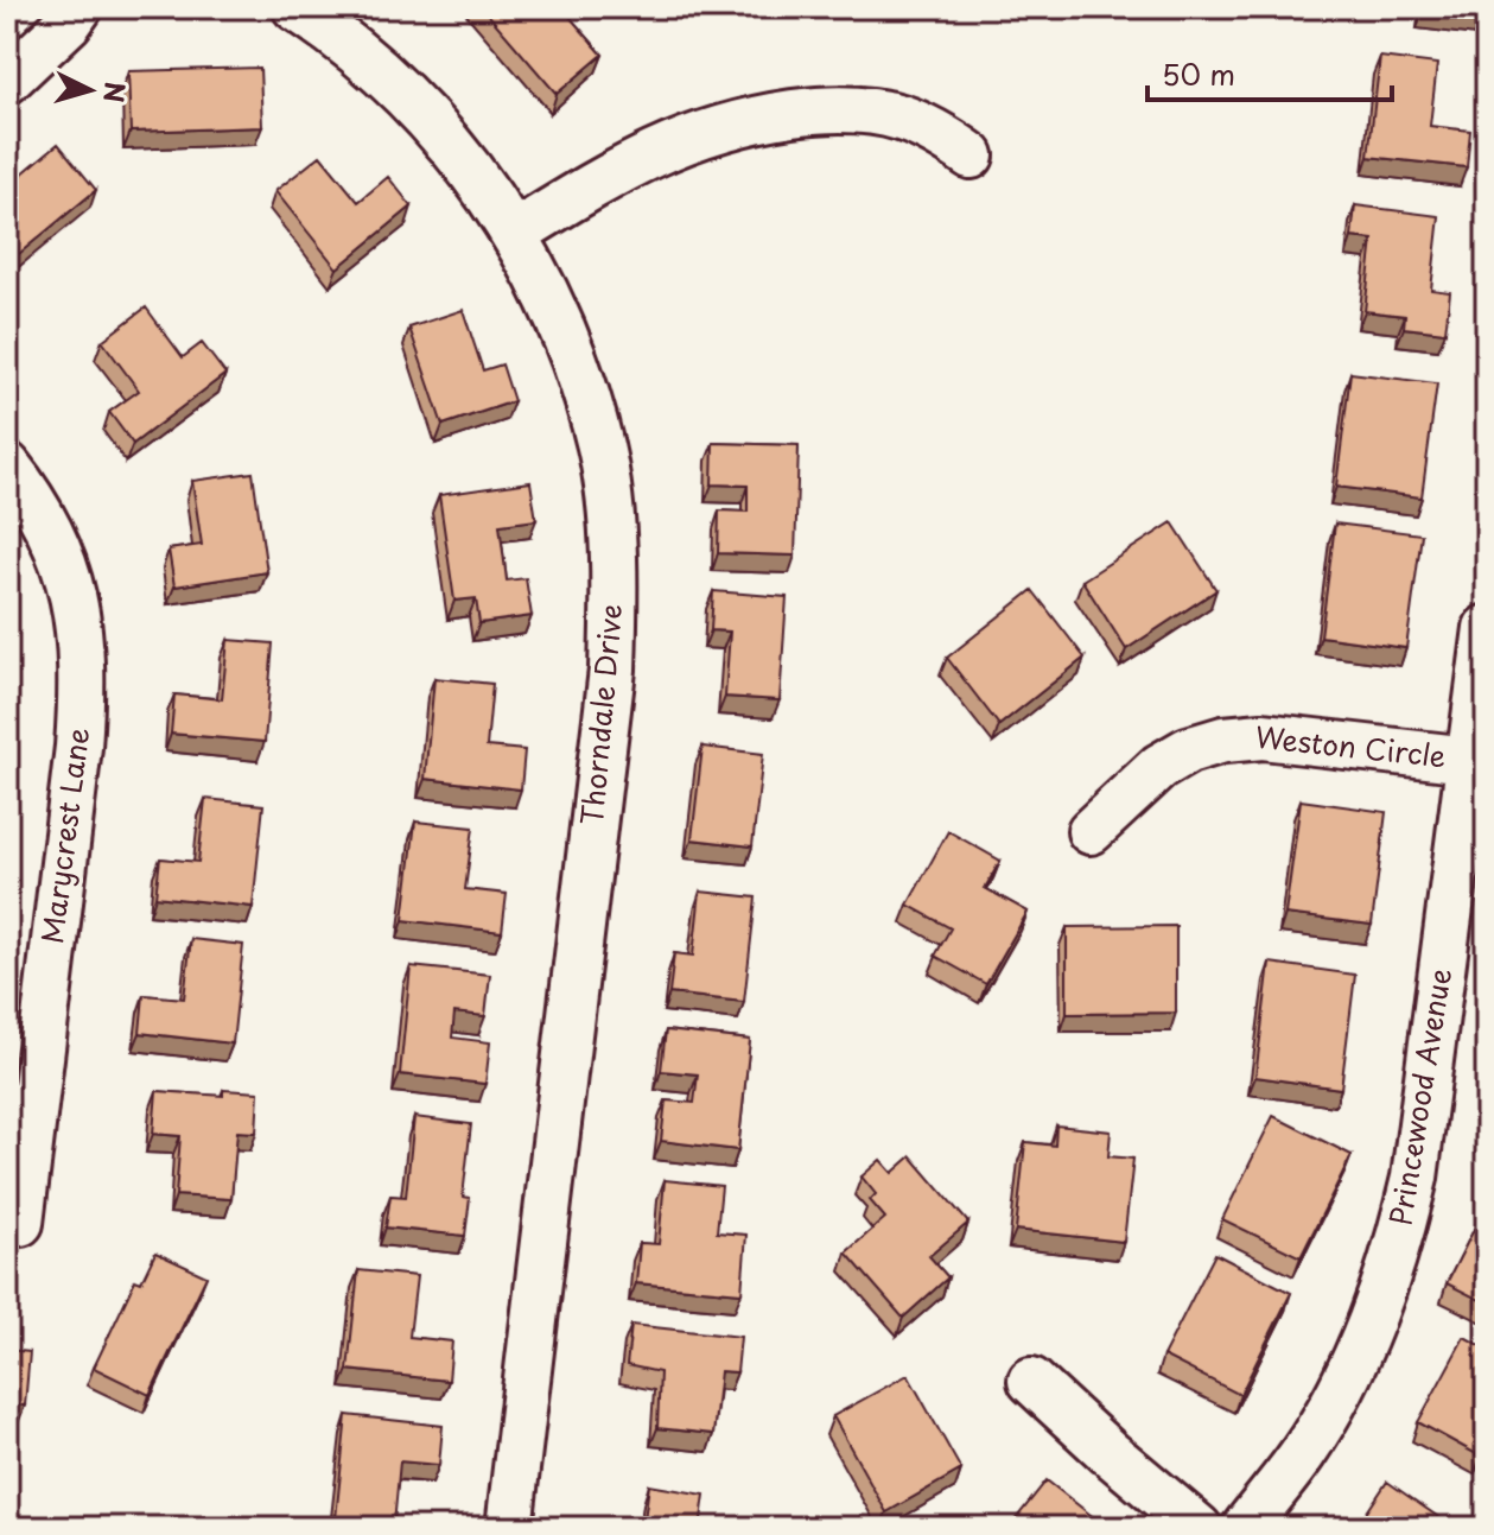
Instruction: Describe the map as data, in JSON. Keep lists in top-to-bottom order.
{
  "streets": {
    "street": [
      "Thorndale Drive",
      "Weston Circle",
      "Marycrest Lane",
      "Princewood Avenue"
    ]
  },
  "crossings": [
    ["Weston Circle", "Princewood Avenue"]
  ],
  "scale_bar": "50 m",
  "north": "right"
}
